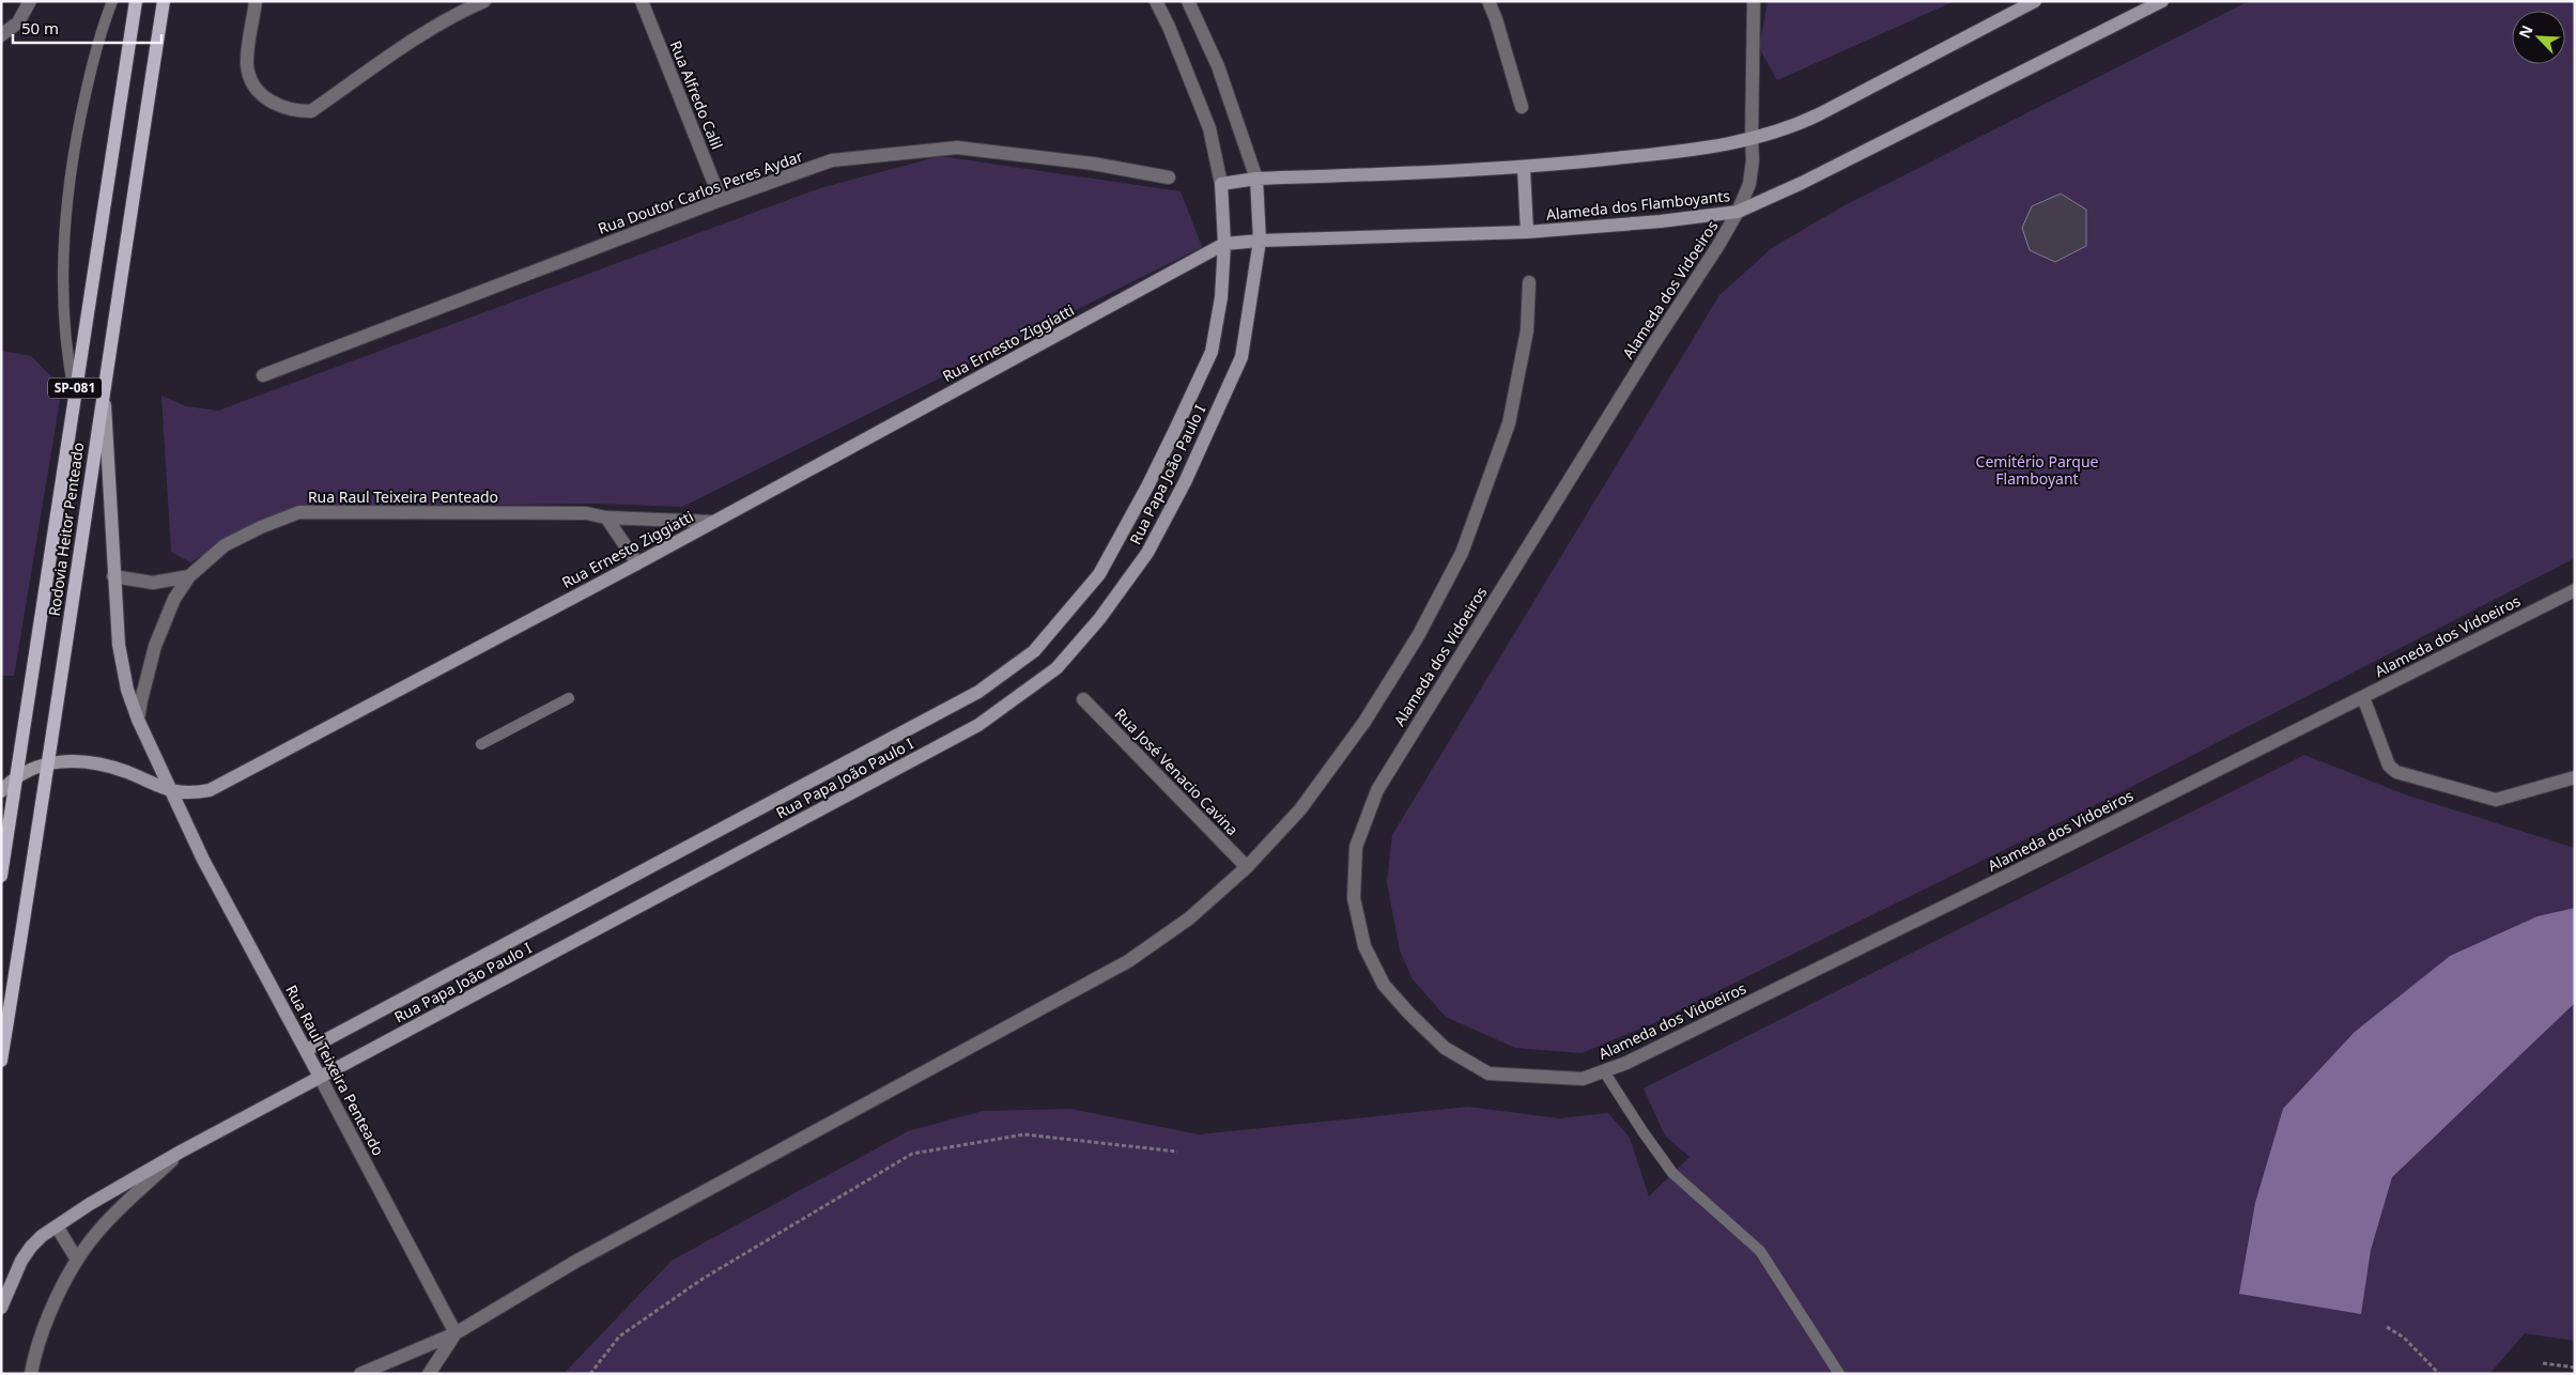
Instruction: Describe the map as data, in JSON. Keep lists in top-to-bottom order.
{
  "streets": {
    "main road": ["SP-081", "Rodovia Heitor Penteado"],
    "street": [
      "Rua Alfredo Calil",
      "Rua Doutor Carlos Peres Aydar",
      "Alameda dos Flamboyants",
      "Alameda dos Vidoeiros",
      "Rua Ernesto Ziggiatti",
      "Rua Papa João Paulo I",
      "Rua Raul Teixeira Penteado",
      "Rua José Venacio Cavina"
    ]
  },
  "crossings": [
    ["Rua Alfredo Calil", "Rua Doutor Carlos Peres Aydar"],
    ["Alameda dos Flamboyants", "Alameda dos Vidoeiros"],
    ["Alameda dos Flamboyants", "Rua Ernesto Ziggiatti"],
    ["Alameda dos Flamboyants", "Rua Papa João Paulo I"],
    ["Rua Ernesto Ziggiatti", "Rua Papa João Paulo I"],
    ["Rua Ernesto Ziggiatti", "Rua Raul Teixeira Penteado"],
    ["Rua Ernesto Ziggiatti", "Rodovia Heitor Penteado"],
    ["Rua Papa João Paulo I", "Rua Raul Teixeira Penteado"],
    ["Rua Raul Teixeira Penteado", "Rodovia Heitor Penteado"]
  ],
  "parks": ["Cemitério Parque Flamboyant"],
  "scale_bar": "50 m",
  "north": "top left"
}
